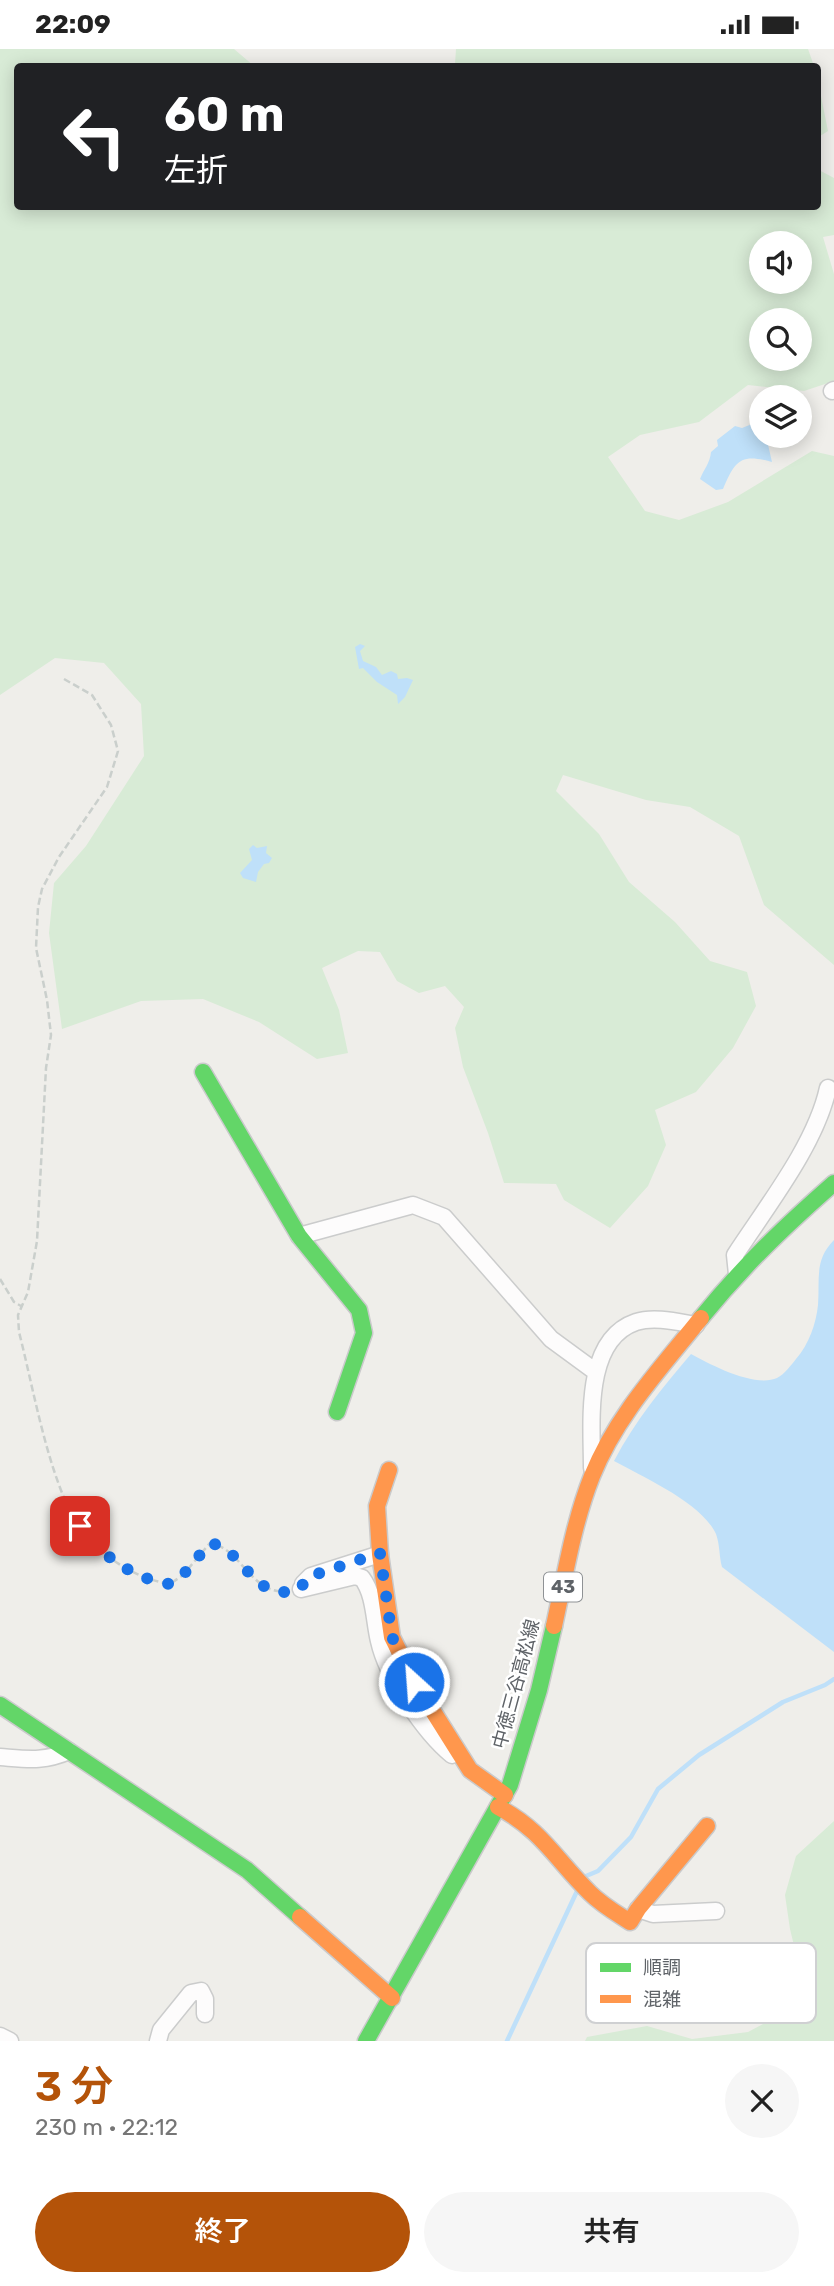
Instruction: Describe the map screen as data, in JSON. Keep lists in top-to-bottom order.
{
  "streets": {
    "street": ["43", "中徳三谷高松線"]
  },
  "legend": ["順調", "混雑"],
  "page": {
    "status": "22:09",
    "turn": ["60 m", "左折"],
    "heading": ["3 分", "230 m · 22:12"],
    "buttons": ["終了", "共有"]
  }
}
